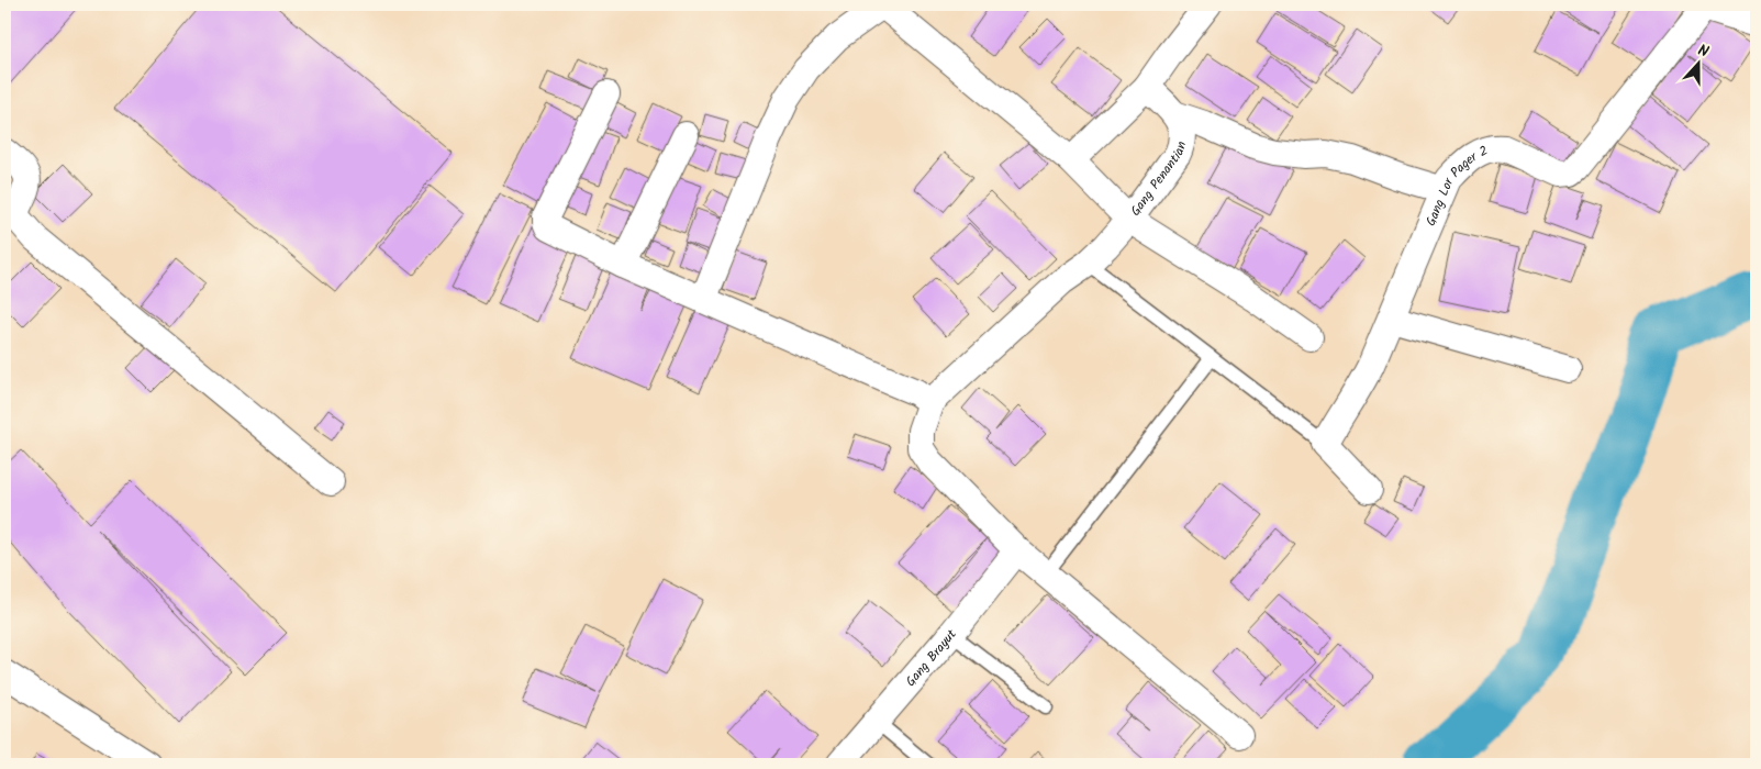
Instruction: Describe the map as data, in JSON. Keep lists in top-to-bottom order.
{
  "streets": {
    "street": ["Gang Penantian", "Gang Lor Pager 2", "Gang Brayut"]
  },
  "north": "top"
}
